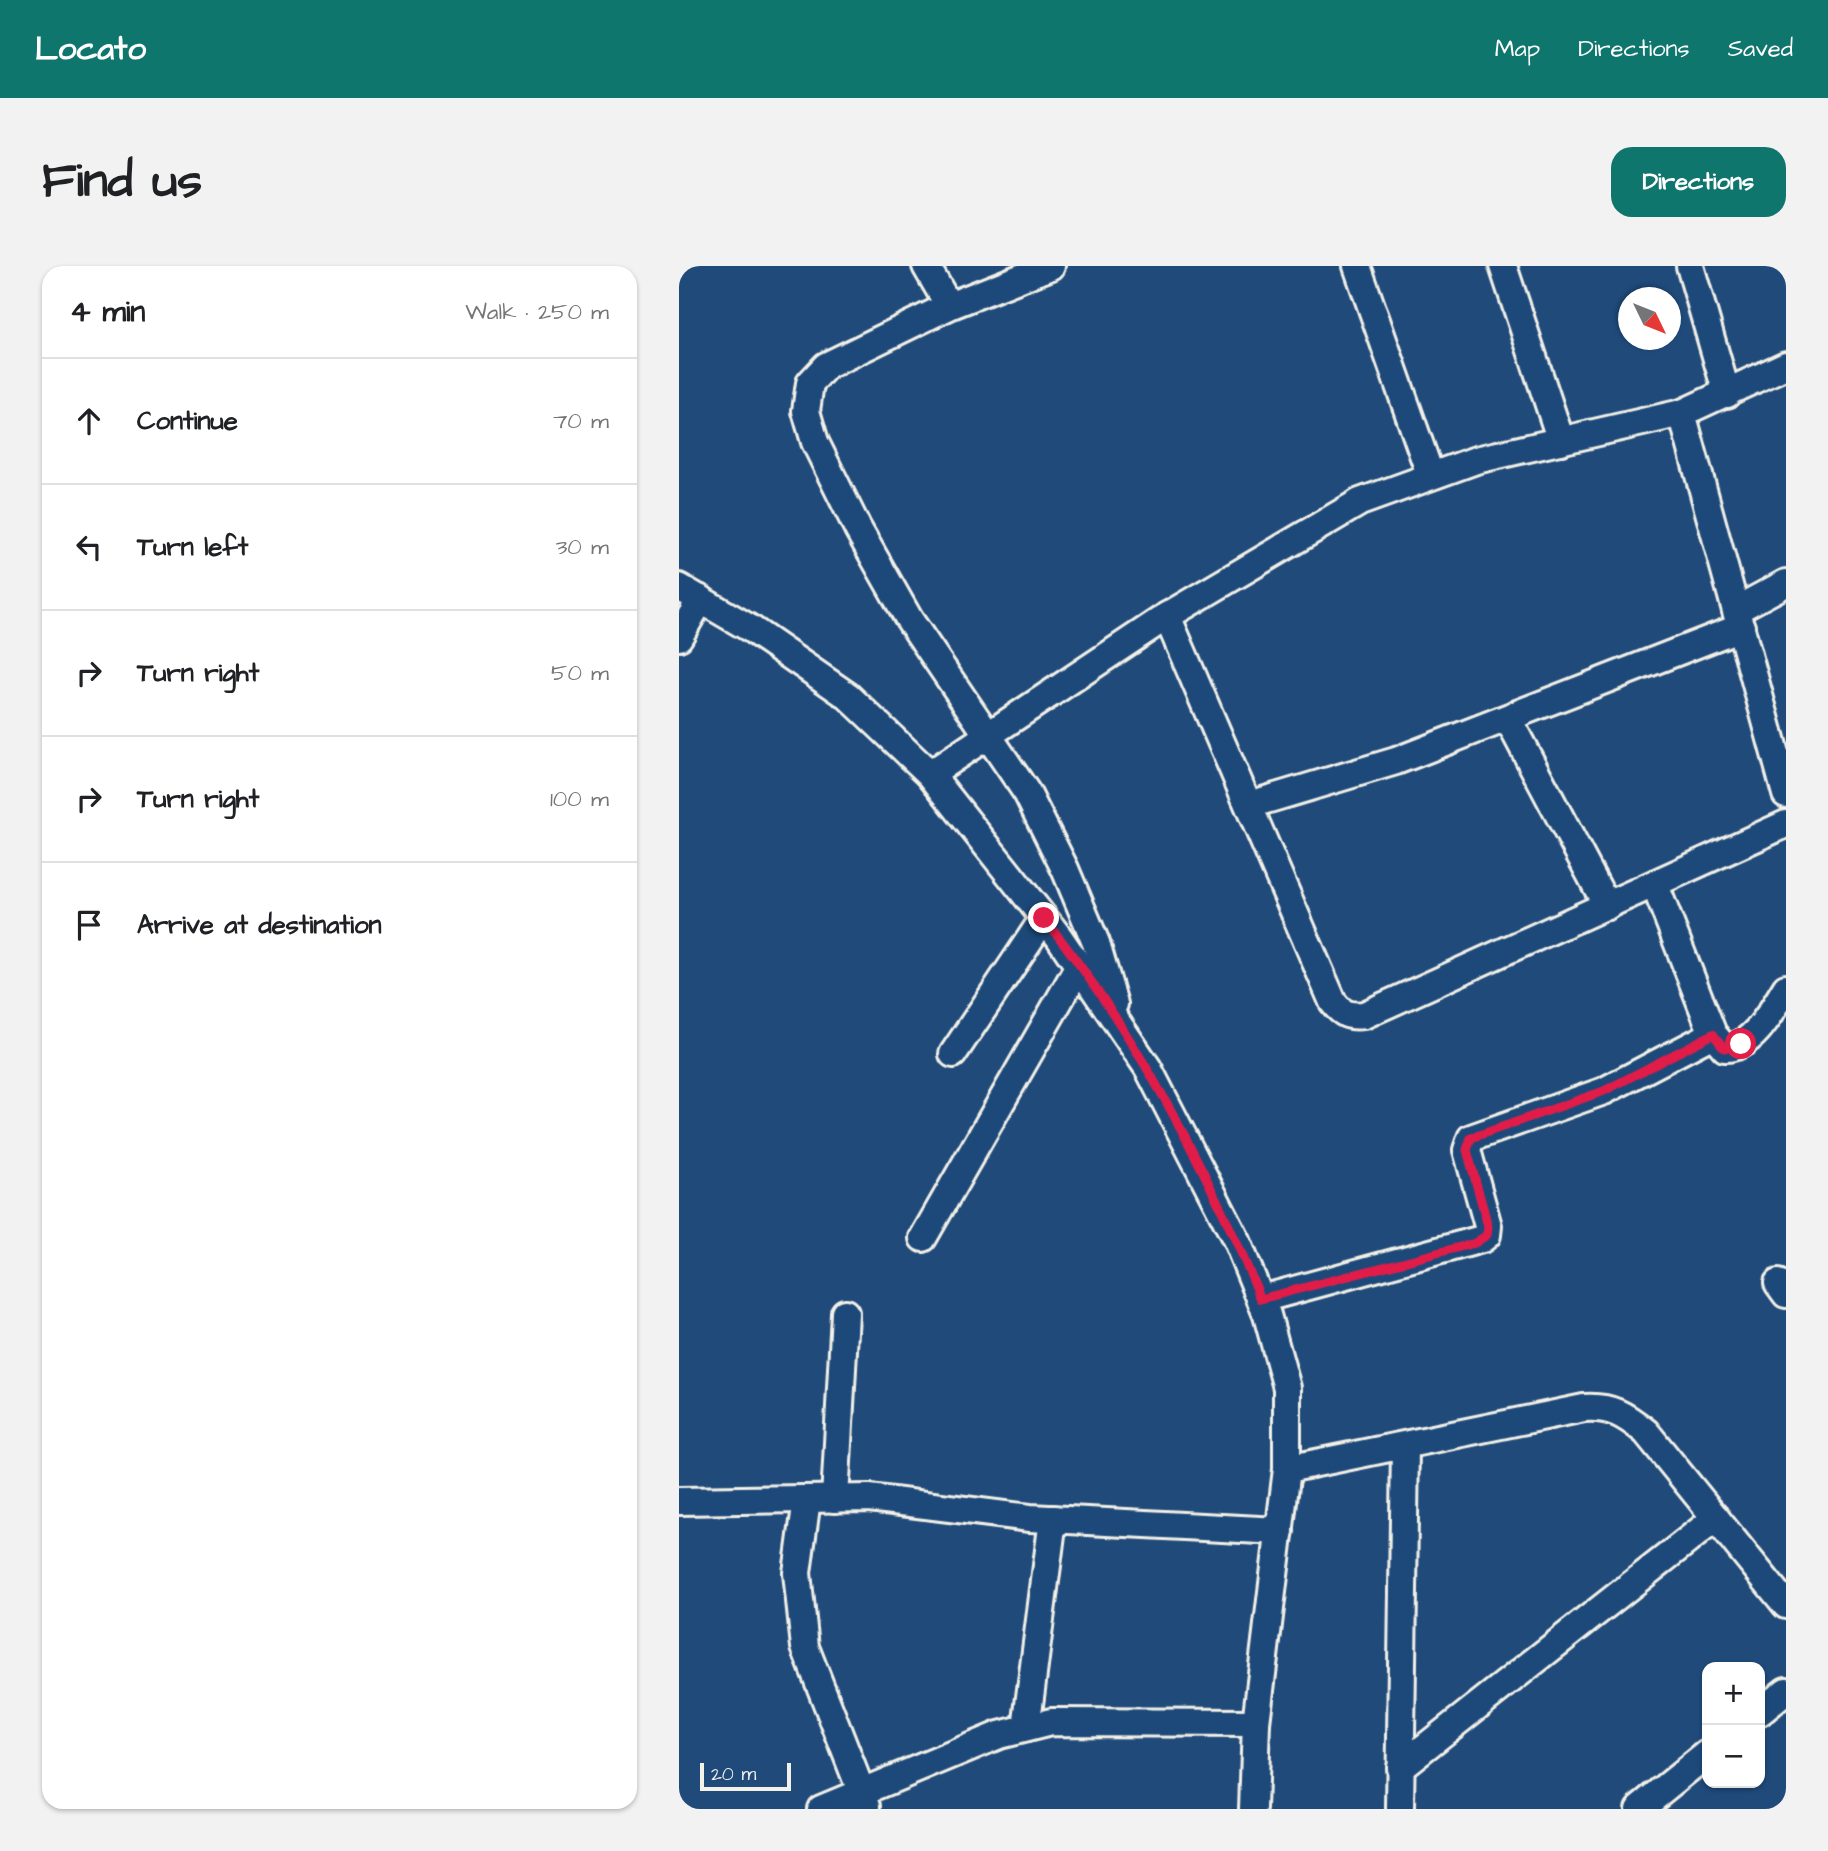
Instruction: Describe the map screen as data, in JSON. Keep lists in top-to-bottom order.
{
  "scale_bar": "20 m",
  "north": "bottom right",
  "page": {
    "header": "Locato",
    "nav": ["Map", "Directions", "Saved"],
    "buttons": "Directions",
    "title": "Find us",
    "heading": ["4 min", "Walk · 250 m"],
    "list": [
      ["Continue", "70 m"],
      ["Turn left", "30 m"],
      ["Turn right", "50 m"],
      ["Turn right", "100 m"],
      "Arrive at destination"
    ],
    "map_buttons": ["+", "−"],
    "scale": "20 m"
  }
}
